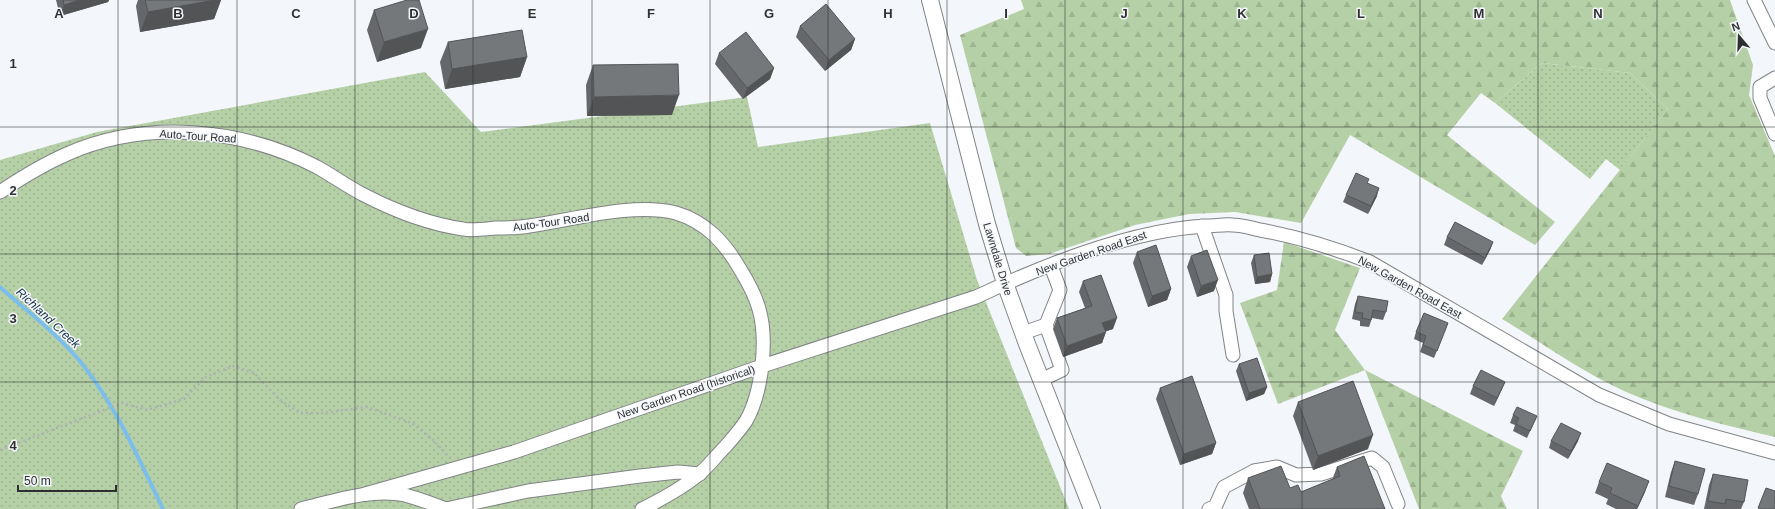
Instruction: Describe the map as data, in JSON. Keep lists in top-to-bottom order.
{
  "streets": {
    "main road": ["Lawndale Drive"],
    "street": ["Auto-Tour Road", "New Garden Road East", "New Garden Road (historical)"]
  },
  "crossings": [
    ["Auto-Tour Road", "New Garden Road (historical)"],
    ["New Garden Road East", "Lawndale Drive"],
    ["New Garden Road East", "New Garden Road (historical)"],
    ["Lawndale Drive", "New Garden Road (historical)"]
  ],
  "water": ["Richland Creek"],
  "scale_bar": "50 m",
  "north": "top",
  "grid": {
    "columns": [
      "A",
      "B",
      "C",
      "D",
      "E",
      "F",
      "G",
      "H",
      "I",
      "J",
      "K",
      "L",
      "M",
      "N"
    ],
    "rows": [
      "1",
      "2",
      "3",
      "4"
    ]
  }
}
